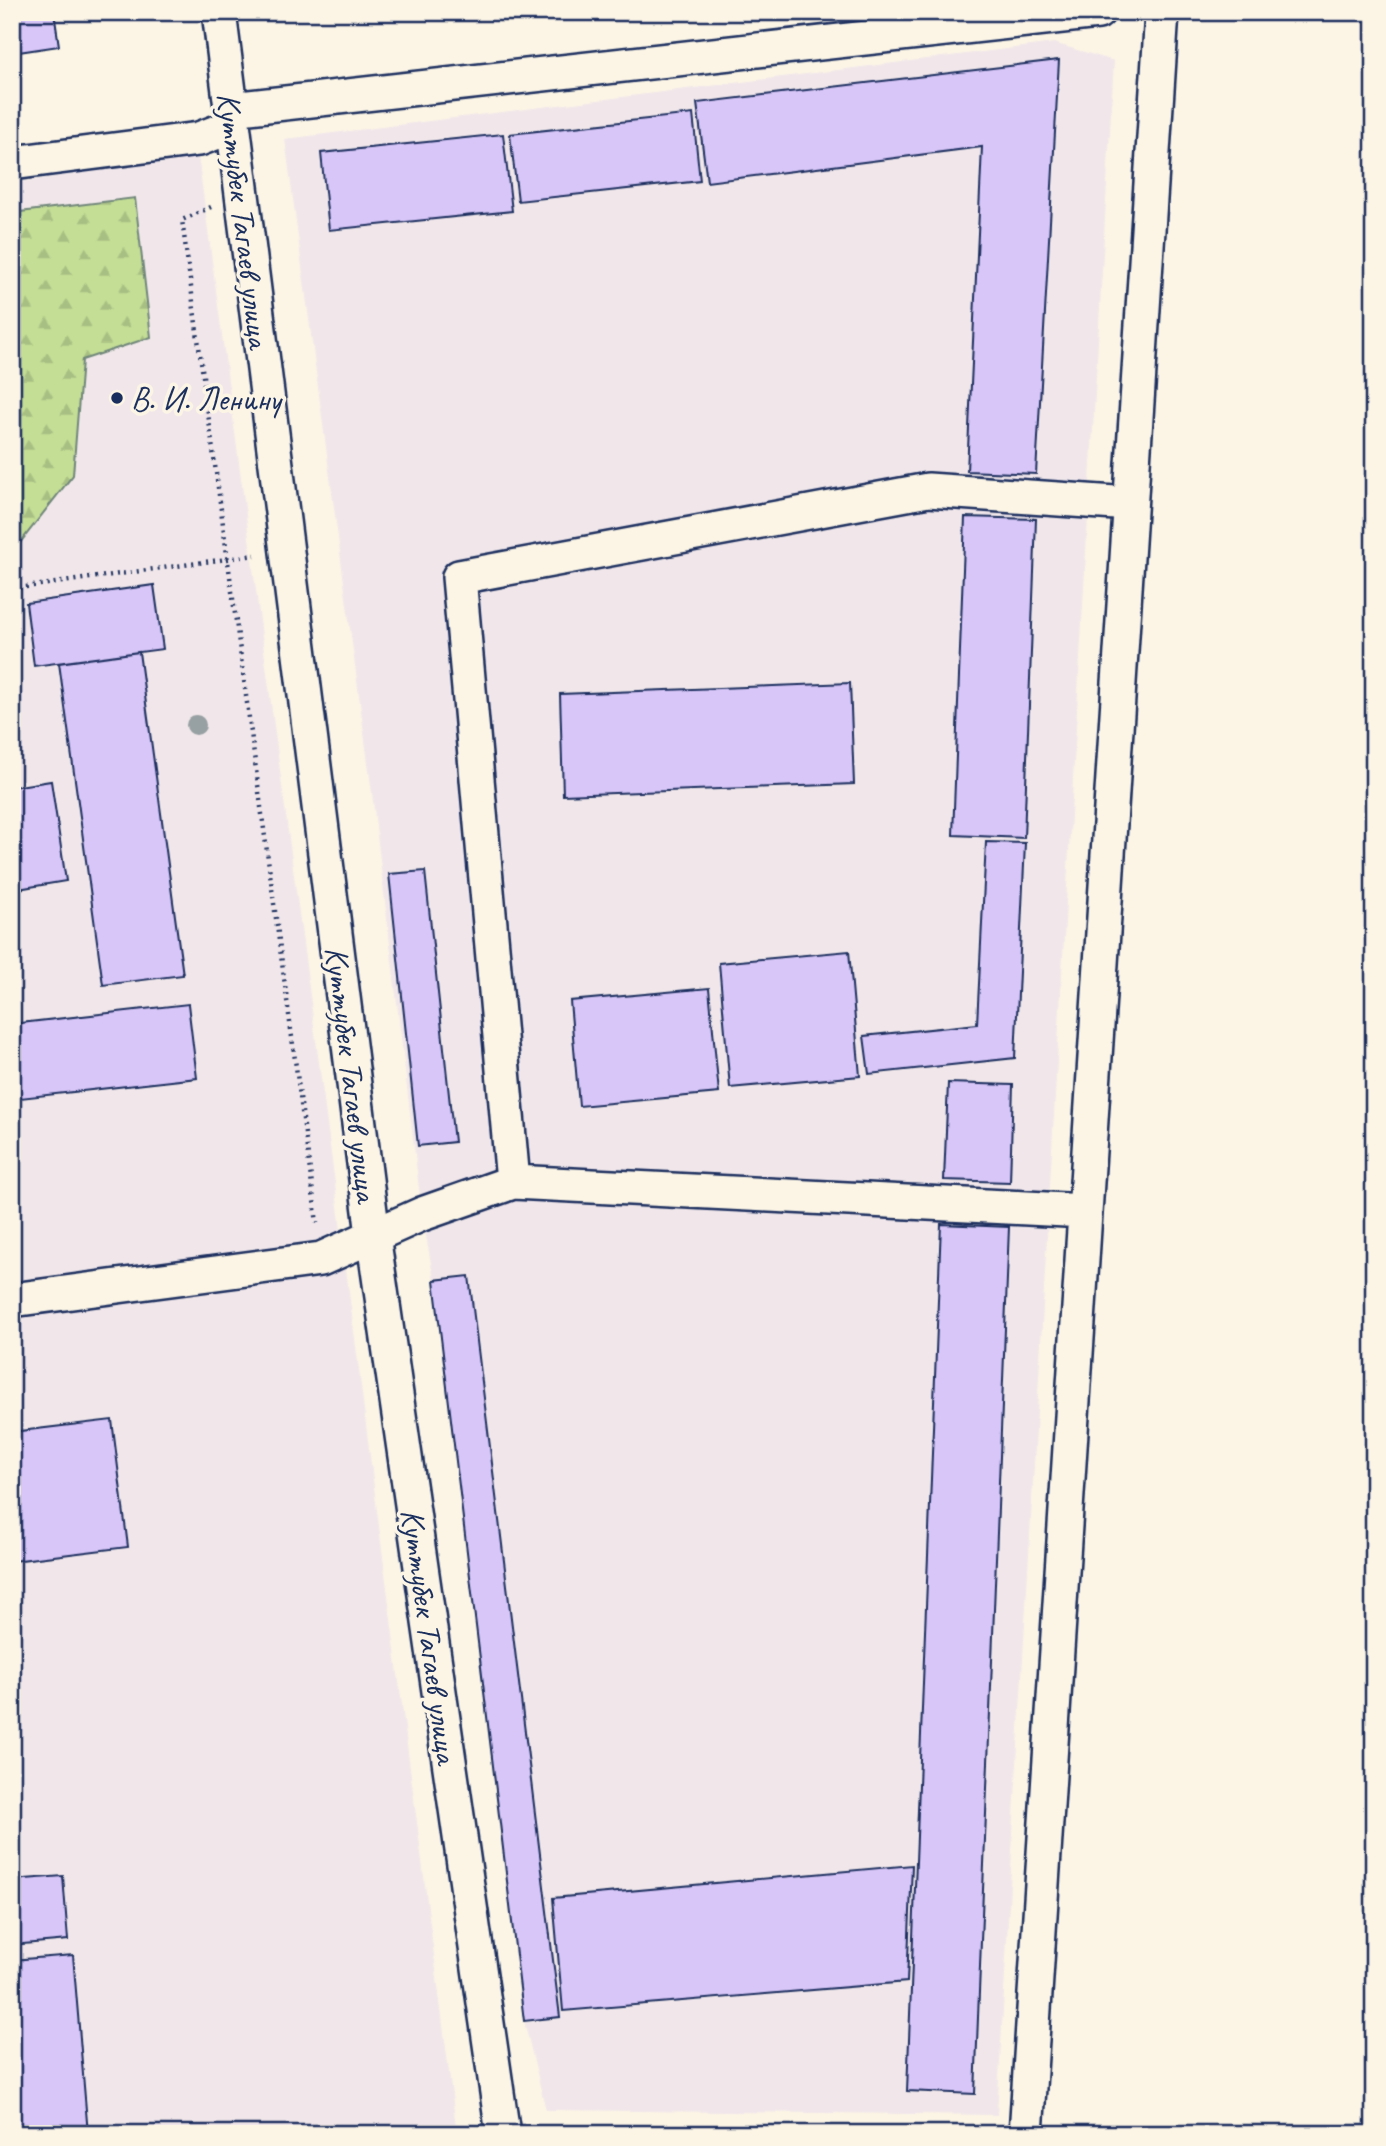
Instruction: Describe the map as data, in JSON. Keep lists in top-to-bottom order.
{
  "streets": {
    "street": ["Куттубек Тагаев улица"]
  },
  "places": ["В. И. Ленину"]
}
